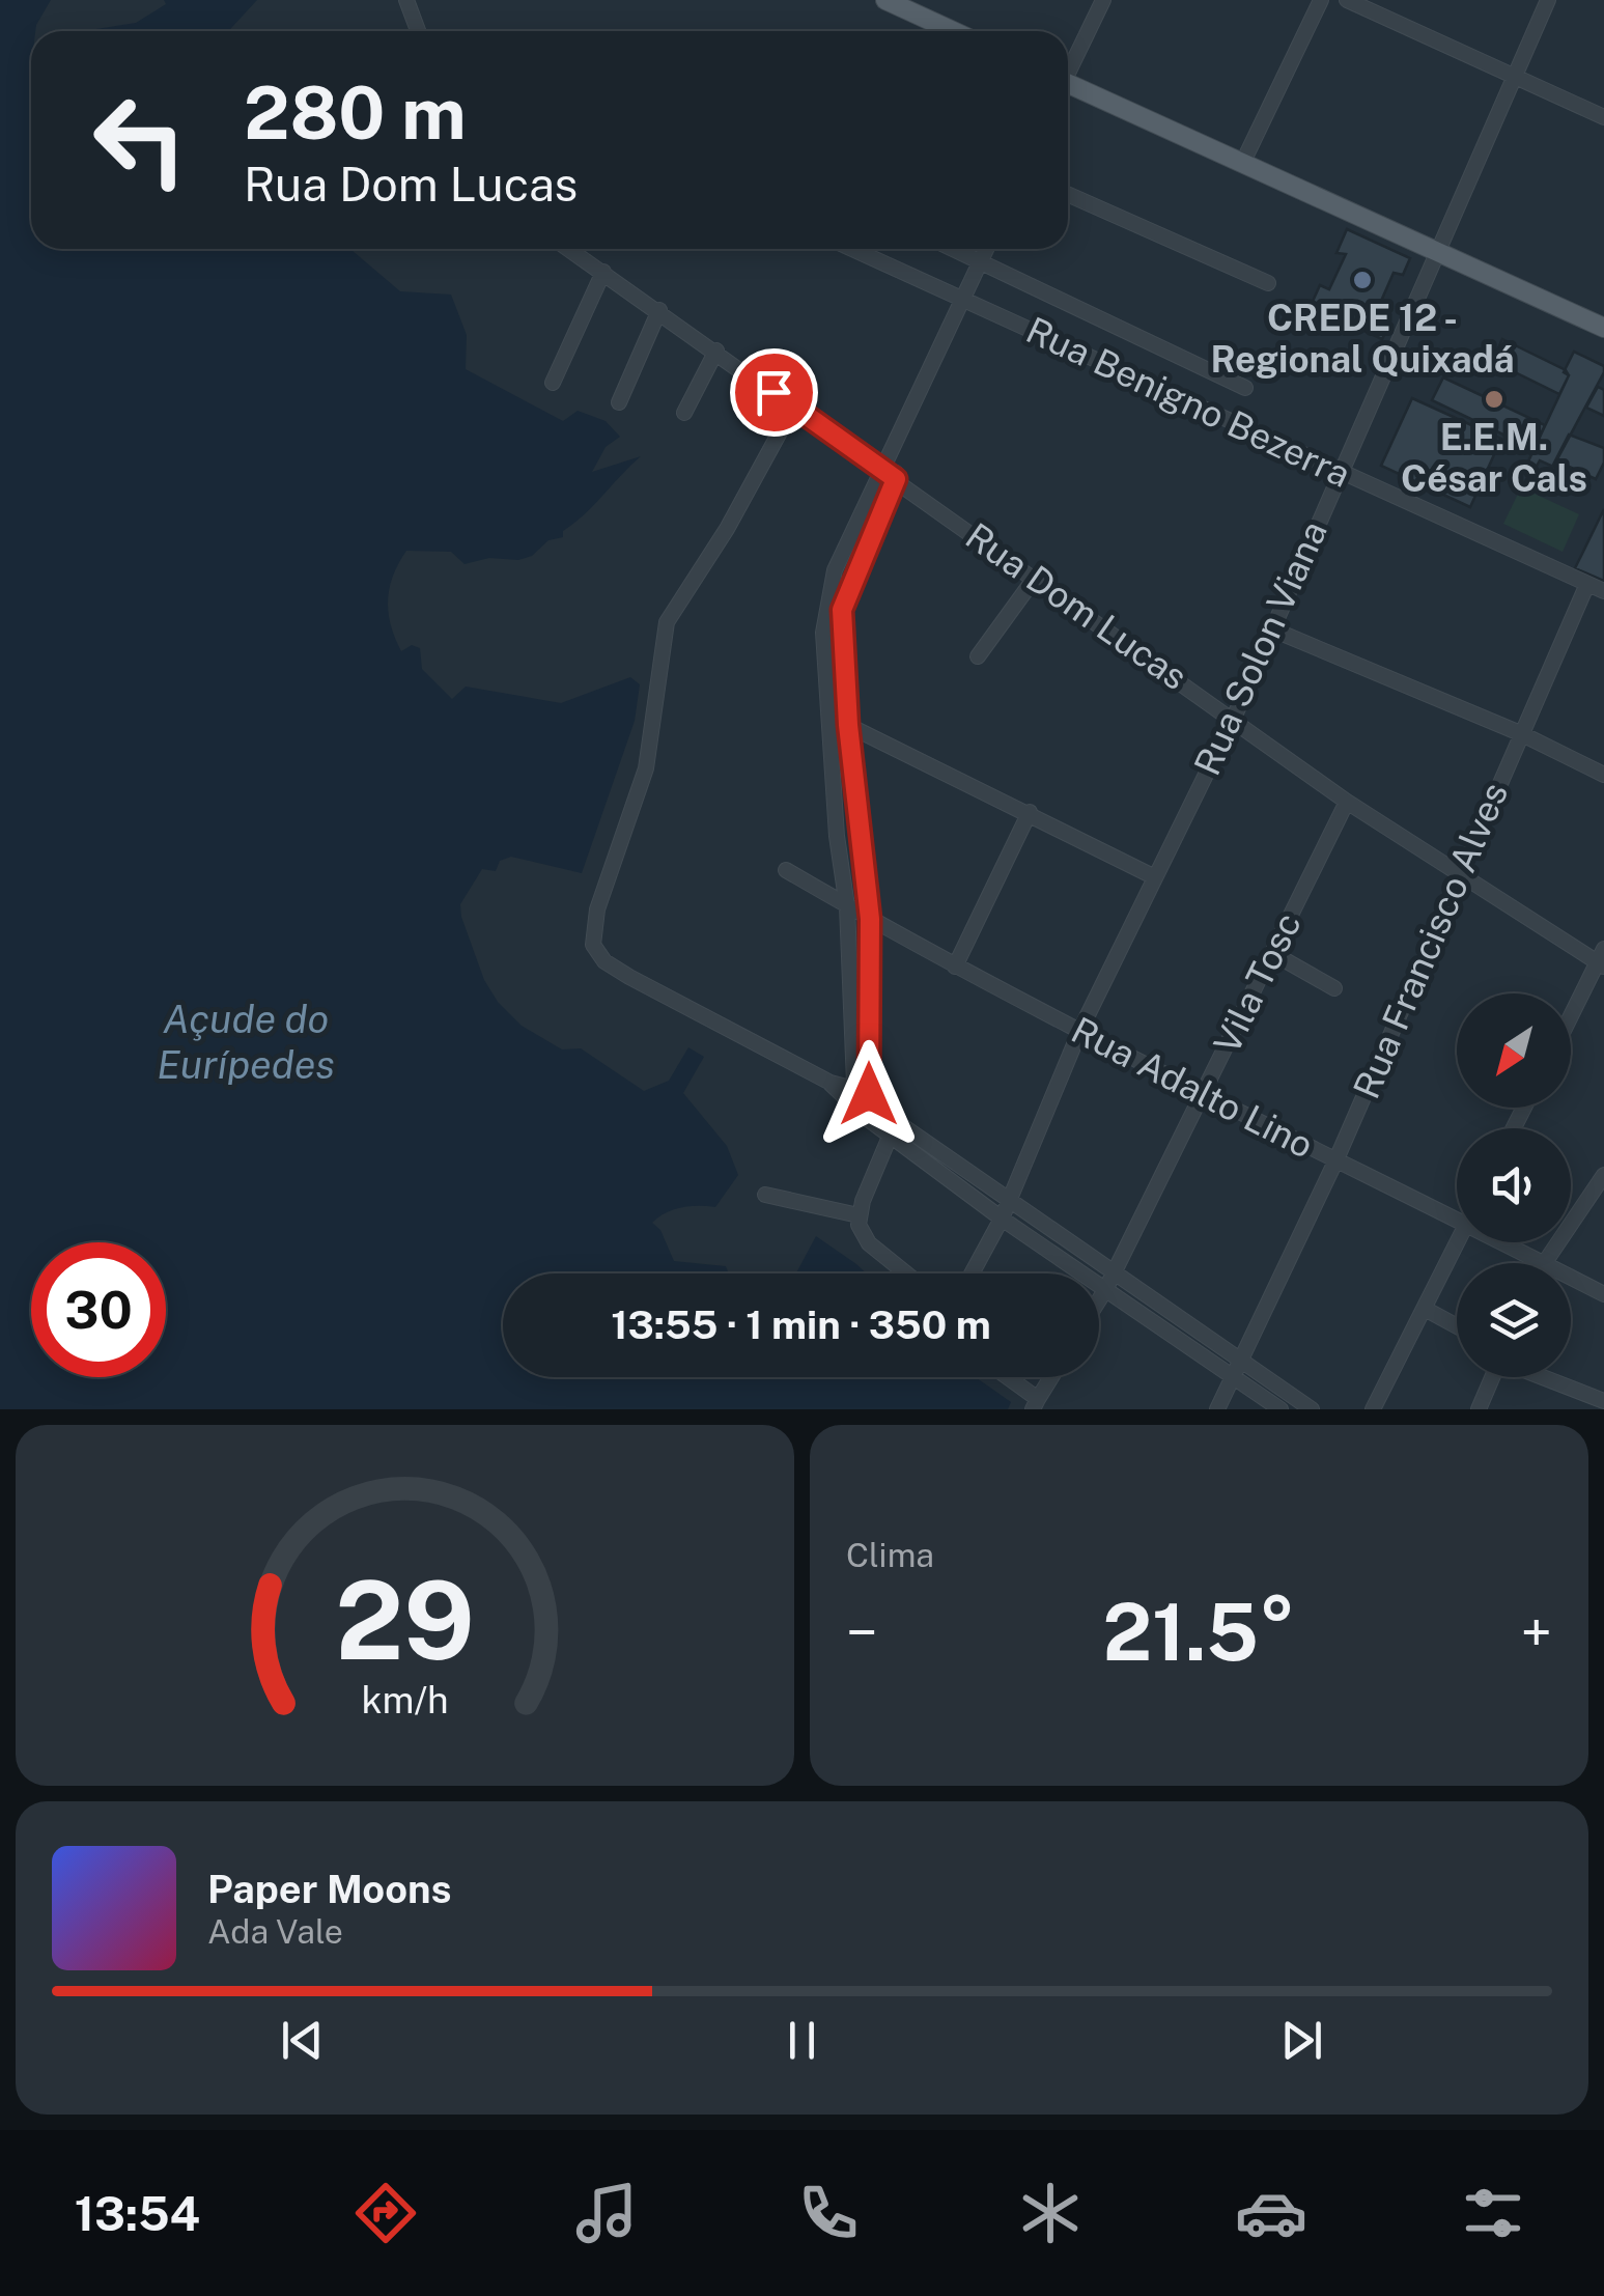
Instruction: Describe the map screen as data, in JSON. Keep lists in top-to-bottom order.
{
  "streets": {
    "street": [
      "Rua Benigno Bezerra",
      "Rua Dom Lucas",
      "Rua Solon Viana",
      "Rua Francisco Alves",
      "Vila Tosc",
      "Rua Adalto Lino"
    ]
  },
  "crossings": [
    ["Rua Benigno Bezerra", "Rua Solon Viana"],
    ["Rua Benigno Bezerra", "Rua Francisco Alves"],
    ["Rua Dom Lucas", "Rua Solon Viana"],
    ["Rua Dom Lucas", "Rua Francisco Alves"],
    ["Rua Dom Lucas", "Vila Tosc"],
    ["Rua Solon Viana", "Rua Adalto Lino"],
    ["Rua Francisco Alves", "Rua Adalto Lino"],
    ["Vila Tosc", "Rua Adalto Lino"]
  ],
  "water": ["Açude do Eurípedes"],
  "places": ["CREDE 12 - Regional Quixadá", "E.E.M. César Cals"],
  "north": "bottom left",
  "page": {
    "turn": ["280 m", "Rua Dom Lucas"],
    "limit": "30",
    "trip": "13:55 · 1 min · 350 m",
    "tile": "Clima",
    "heat": ["−", "21.5°", "+"],
    "song": ["Paper Moons", "Ada Vale"],
    "tabs": "13:54",
    "gauge": ["29", "km/h"]
  }
}
